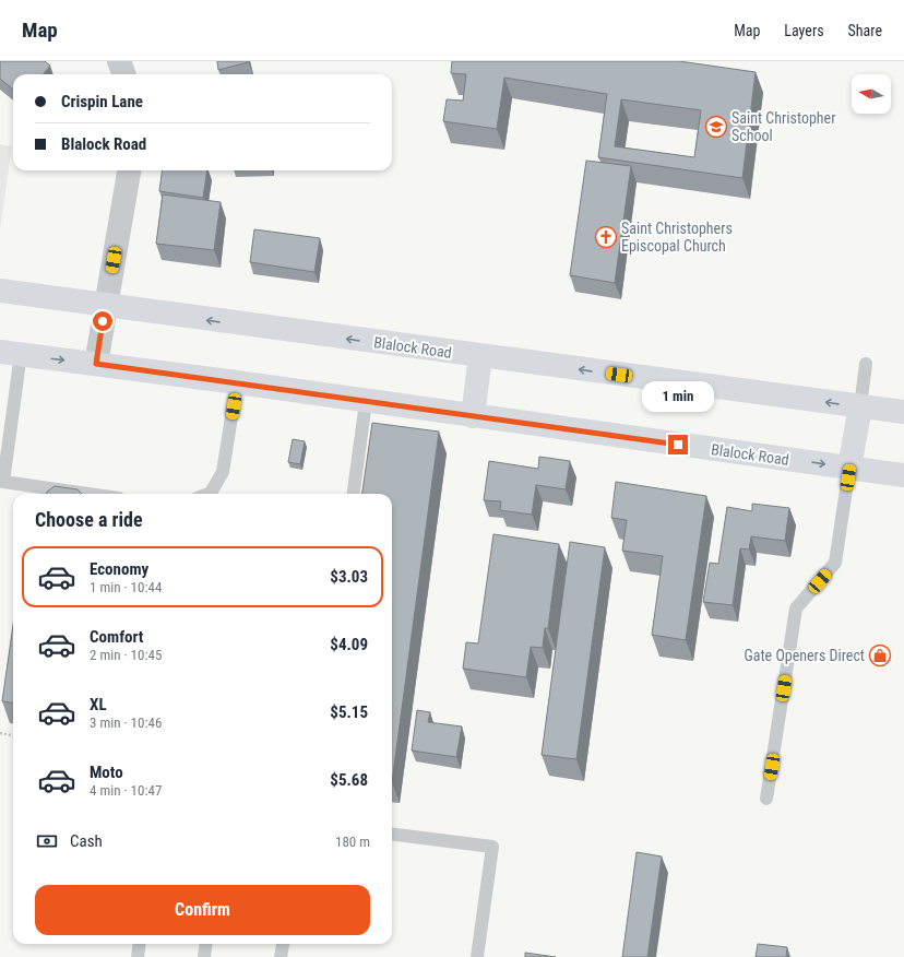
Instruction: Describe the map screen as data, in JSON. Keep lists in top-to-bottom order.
{
  "streets": {
    "main road": ["Blalock Road"]
  },
  "places": {
    "school or university": ["Saint Christopher School"],
    "church": ["Saint Christophers Episcopal Church"],
    "shop": ["Gate Openers Direct"]
  },
  "north": "left",
  "page": {
    "header": "Map",
    "nav": ["Map", "Layers", "Share"],
    "banner": ["Crispin Lane", "Blalock Road"],
    "bubble": "1 min",
    "heading": "Choose a ride",
    "list": [
      {
        "name": "Economy",
        "note": "1 min · 10:44",
        "value": "$3.03"
      },
      {
        "name": "Comfort",
        "note": "2 min · 10:45",
        "value": "$4.09"
      },
      {
        "name": "XL",
        "note": "3 min · 10:46",
        "value": "$5.15"
      },
      {
        "name": "Moto",
        "note": "4 min · 10:47",
        "value": "$5.68"
      }
    ],
    "pay": ["Cash", "180 m"],
    "buttons": "Confirm"
  }
}
